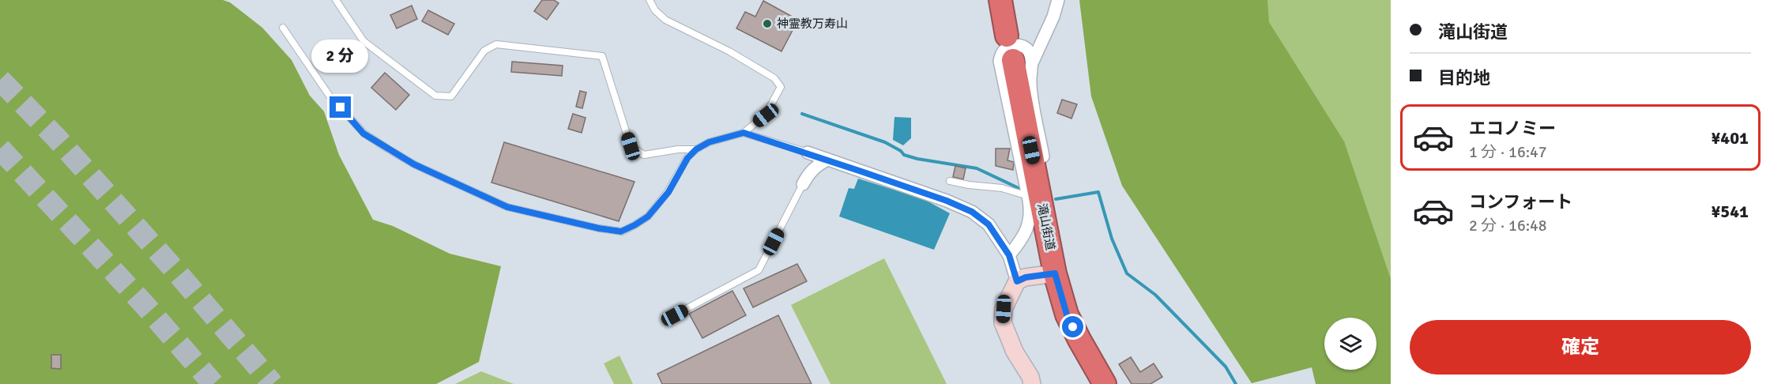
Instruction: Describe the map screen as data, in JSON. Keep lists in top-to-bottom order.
{
  "streets": {
    "highway": ["滝山街道"]
  },
  "places": ["神霊教万寿山"],
  "page": {
    "banner": ["滝山街道", "目的地"],
    "bubble": "2 分",
    "list": [
      {
        "name": "エコノミー",
        "note": "1 分 · 16:47",
        "value": "¥401"
      },
      {
        "name": "コンフォート",
        "note": "2 分 · 16:48",
        "value": "¥541"
      }
    ],
    "buttons": "確定"
  }
}
